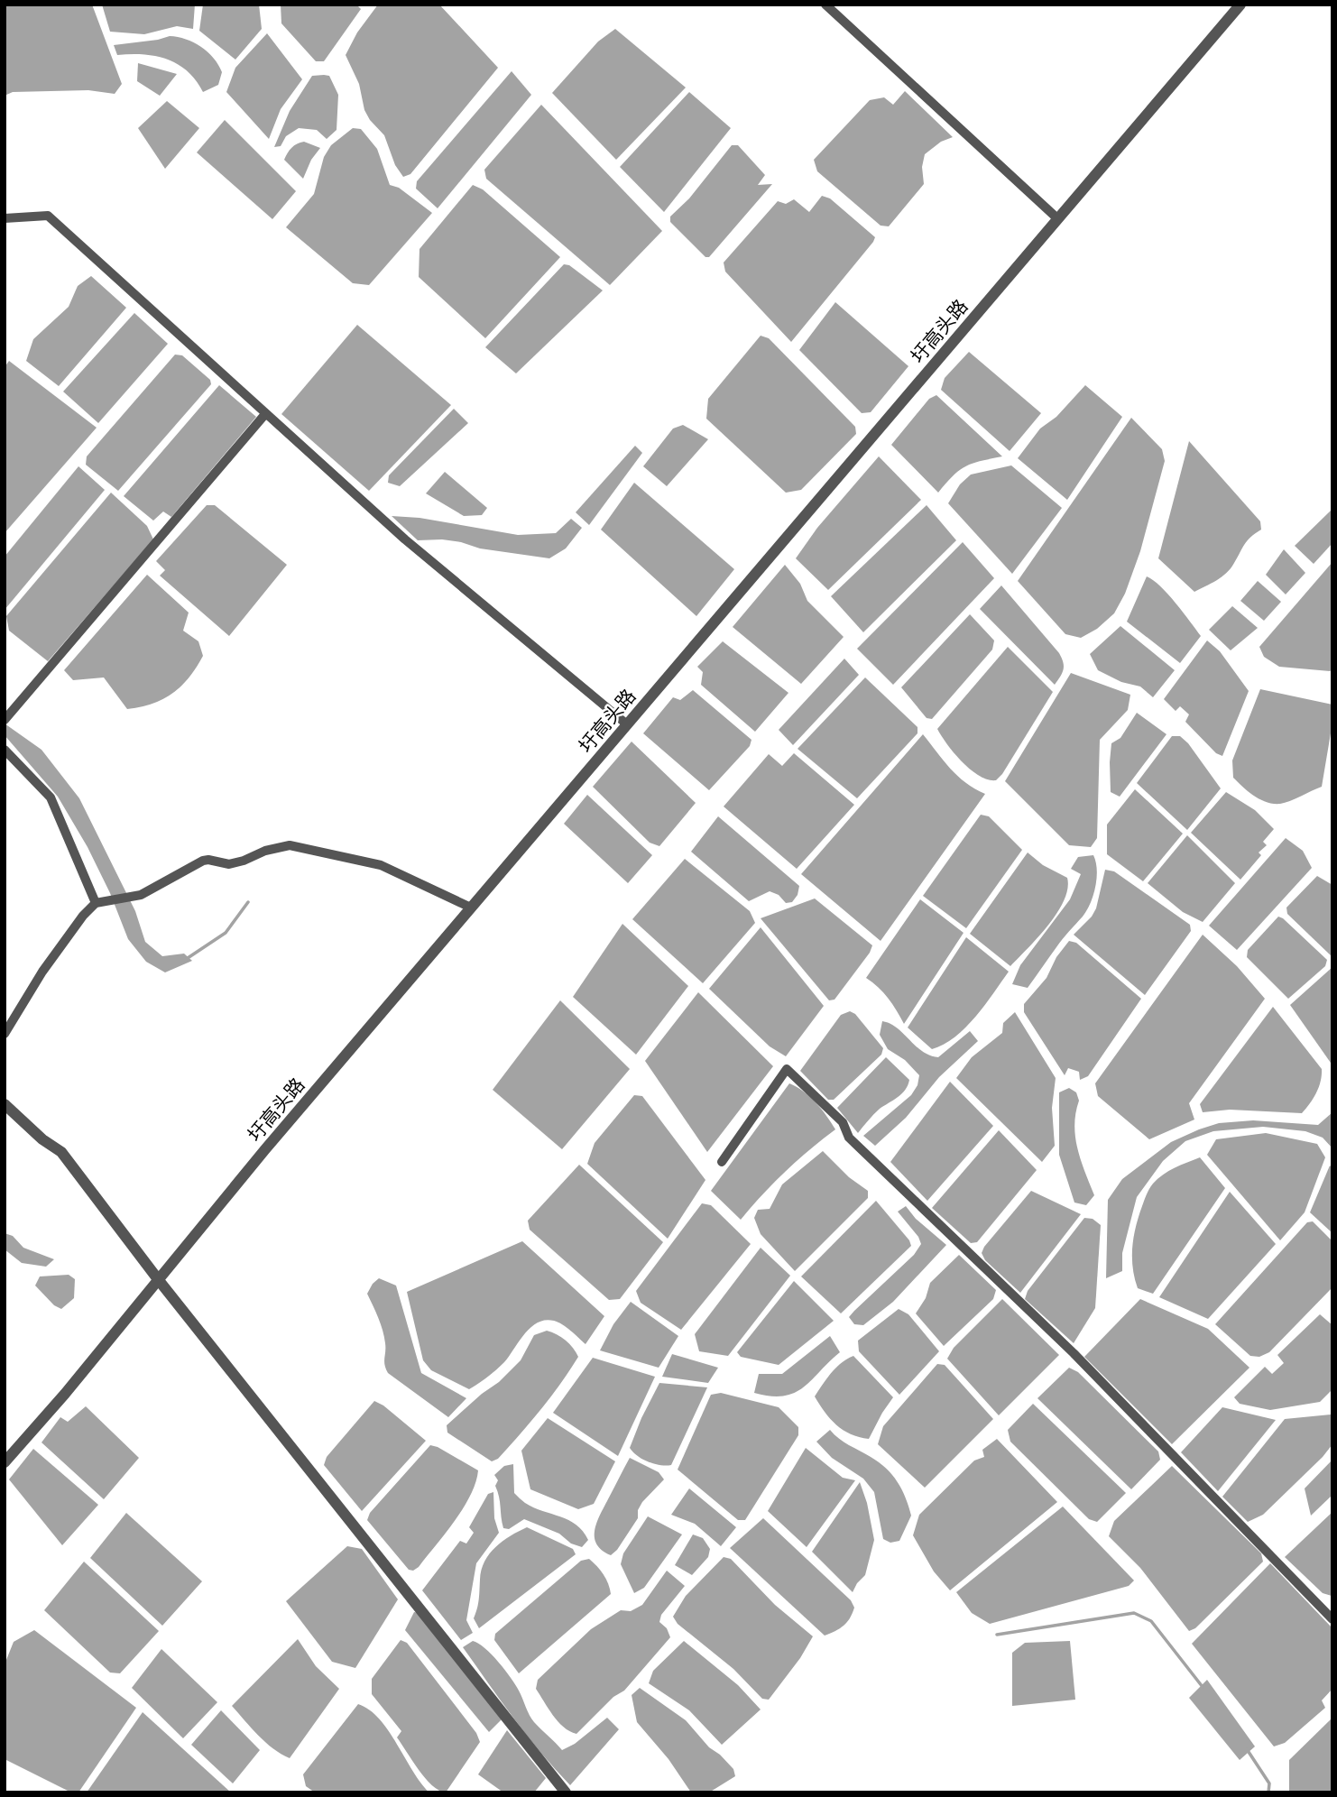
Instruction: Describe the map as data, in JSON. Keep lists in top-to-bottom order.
{
  "streets": {
    "street": ["圩高头路"]
  }
}
